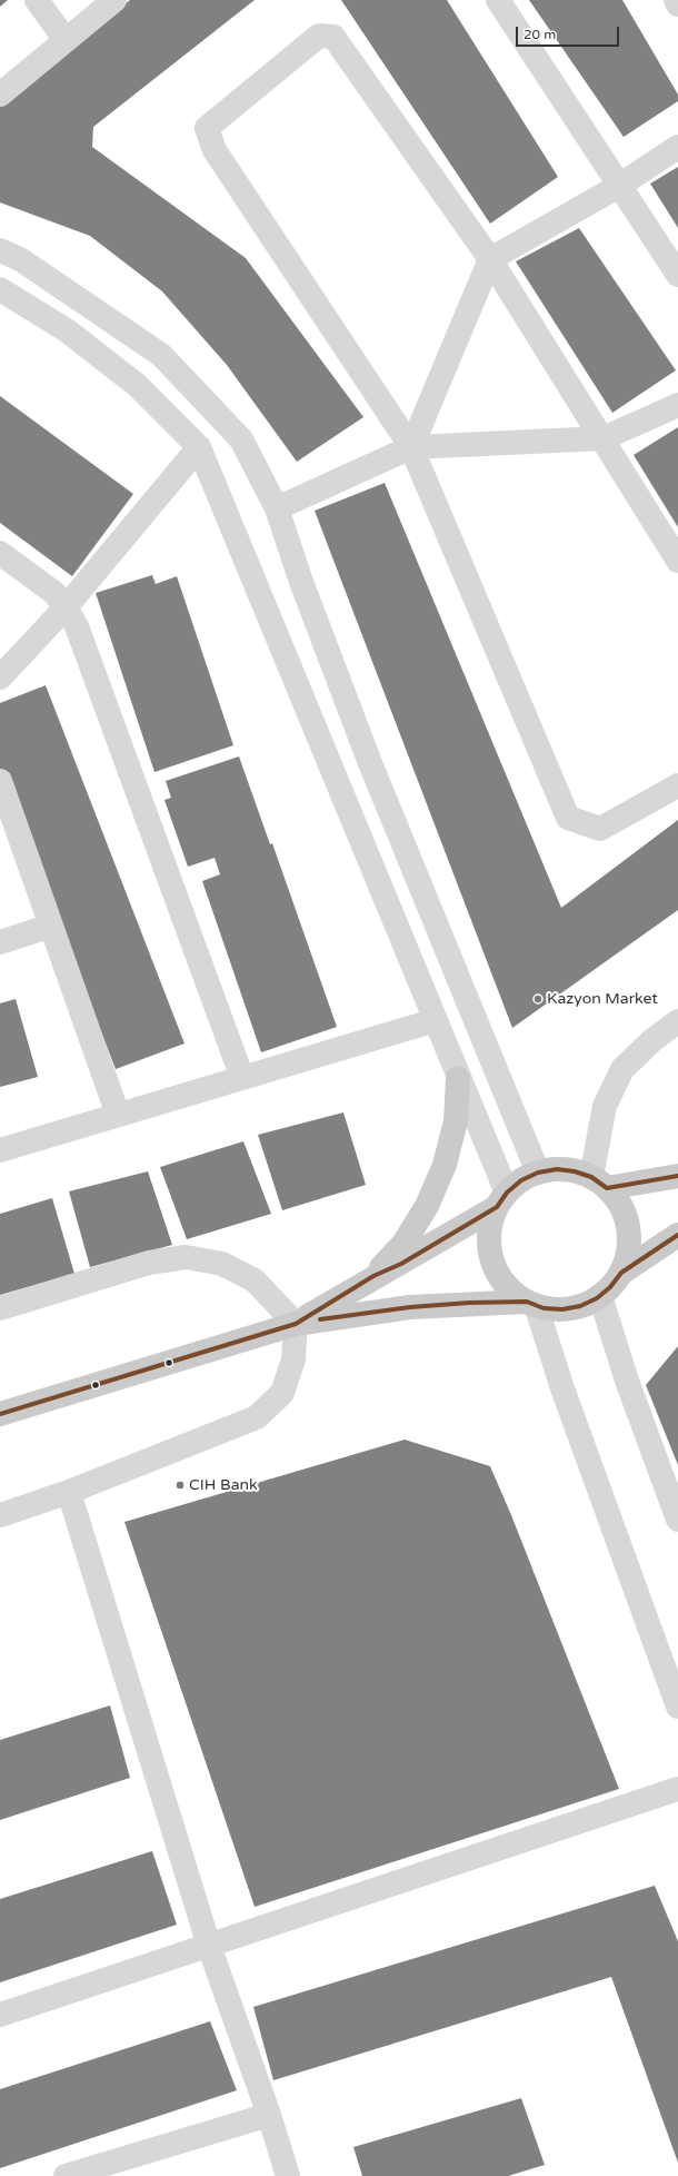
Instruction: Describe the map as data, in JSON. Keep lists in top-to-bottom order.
{
  "places": ["Kazyon Market", "CIH Bank"],
  "scale_bar": "20 m"
}
